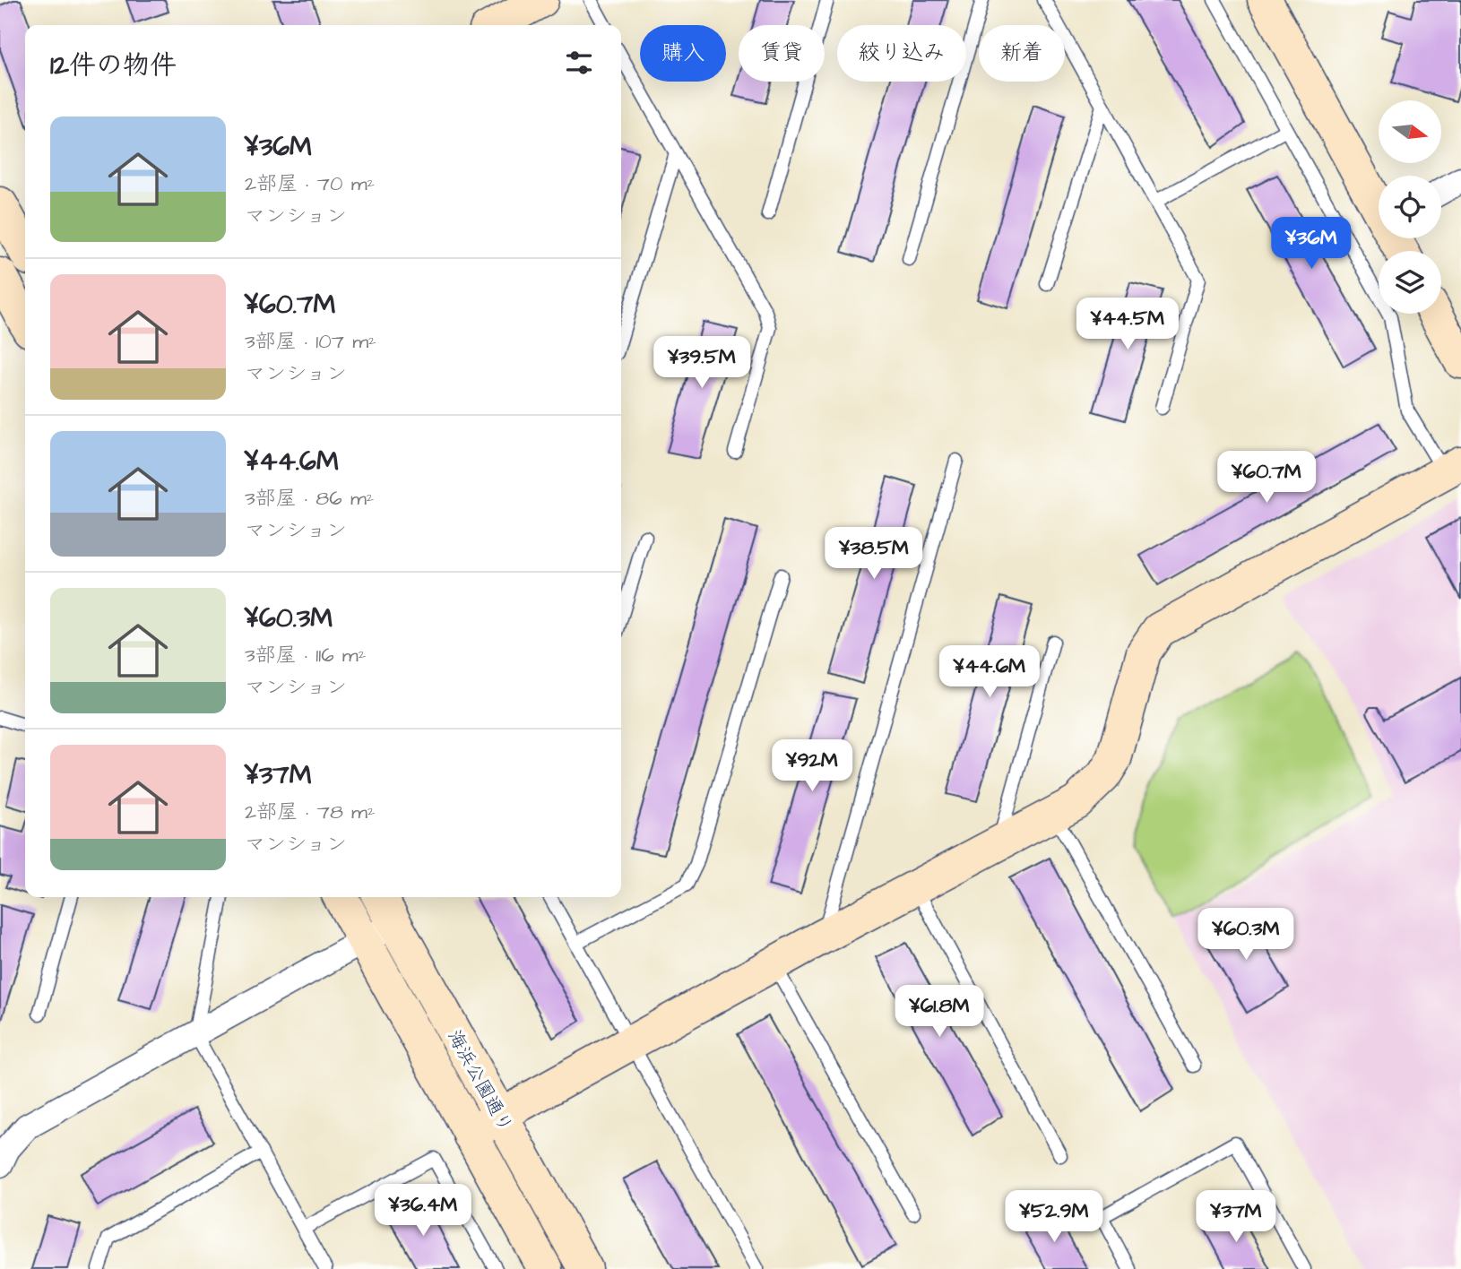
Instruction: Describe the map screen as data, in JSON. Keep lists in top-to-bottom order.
{
  "streets": {
    "street": ["海浜公園通り"]
  },
  "north": "right",
  "page": {
    "chip": [
      "購入",
      "賃貸",
      "絞り込み",
      "新着"
    ],
    "heading": "12件の物件",
    "list": [
      {
        "name": "¥36M",
        "note": "2部屋 · 70 m² · マンション"
      },
      {
        "name": "¥60.7M",
        "note": "3部屋 · 107 m² · マンション"
      },
      {
        "name": "¥44.6M",
        "note": "3部屋 · 86 m² · マンション"
      },
      {
        "name": "¥60.3M",
        "note": "3部屋 · 116 m² · マンション"
      },
      {
        "name": "¥37M",
        "note": "2部屋 · 78 m² · マンション"
      }
    ],
    "price": [
      "¥36M",
      "¥44.5M",
      "¥39.5M",
      "¥60.7M",
      "¥38.5M",
      "¥44.6M",
      "¥92M",
      "¥60.3M",
      "¥61.8M",
      "¥36.4M",
      "¥52.9M",
      "¥37M"
    ]
  }
}
